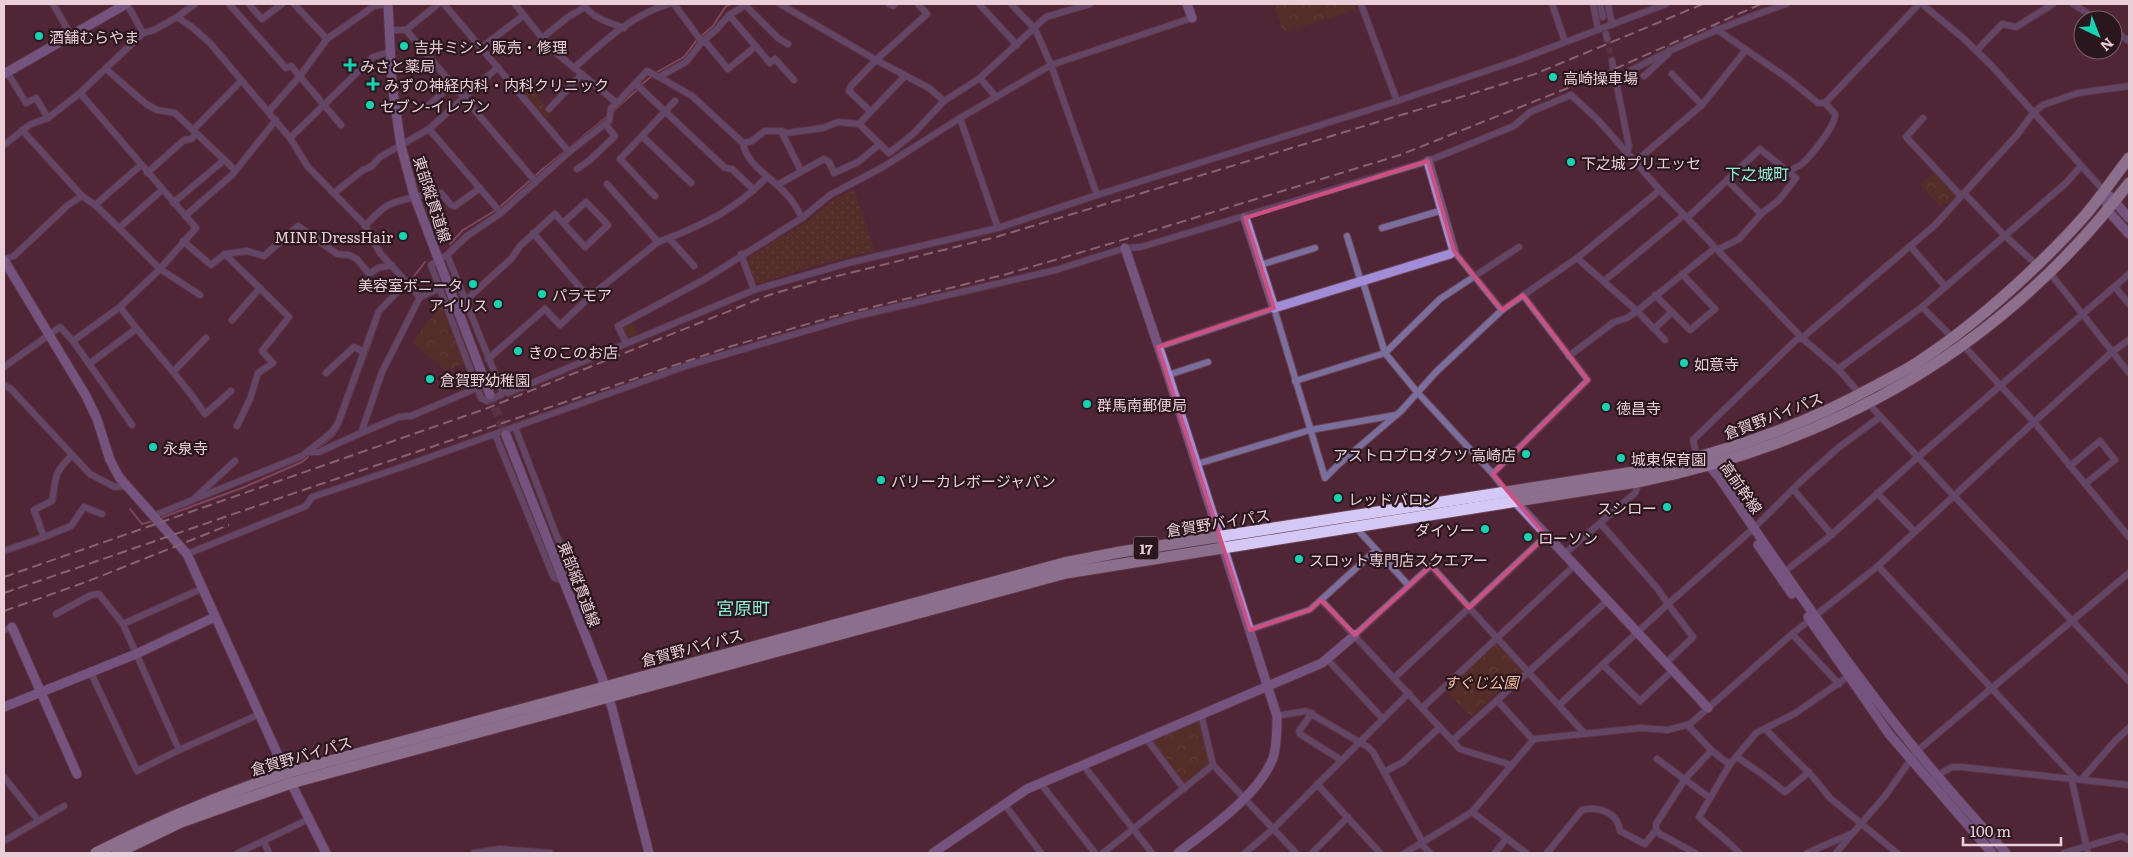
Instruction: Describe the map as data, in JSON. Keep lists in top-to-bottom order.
{
  "streets": {
    "highway": ["倉賀野バイパス", "17"],
    "street": ["東部縦貫道線", "高前幹線"]
  },
  "crossings": [
    ["東部縦貫道線", "倉賀野バイパス"],
    ["倉賀野バイパス", "高前幹線"]
  ],
  "districts": ["下之城町", "宮原町"],
  "parks": ["すぐじ公園"],
  "places": {
    "other": [
      "酒舗むらやま",
      "吉井ミシン 販売・修理",
      "高崎操車場",
      "セブン-イレブン",
      "下之城プリエッセ",
      "MINE DressHair",
      "美容室ボニータ",
      "パラモア",
      "アイリス",
      "きのこのお店",
      "如意寺",
      "倉賀野幼稚園",
      "群馬南郵便局",
      "徳昌寺",
      "永泉寺",
      "アストロプロダクツ 高崎店",
      "城東保育園",
      "バリーカレボージャパン",
      "レッドバロン",
      "スシロー",
      "ダイソー",
      "ローソン",
      "スロット専門店スクエアー"
    ],
    "health": ["みさと薬局", "みずの神経内科・内科クリニック"]
  },
  "scale_bar": "100 m",
  "north": "bottom right"
}
